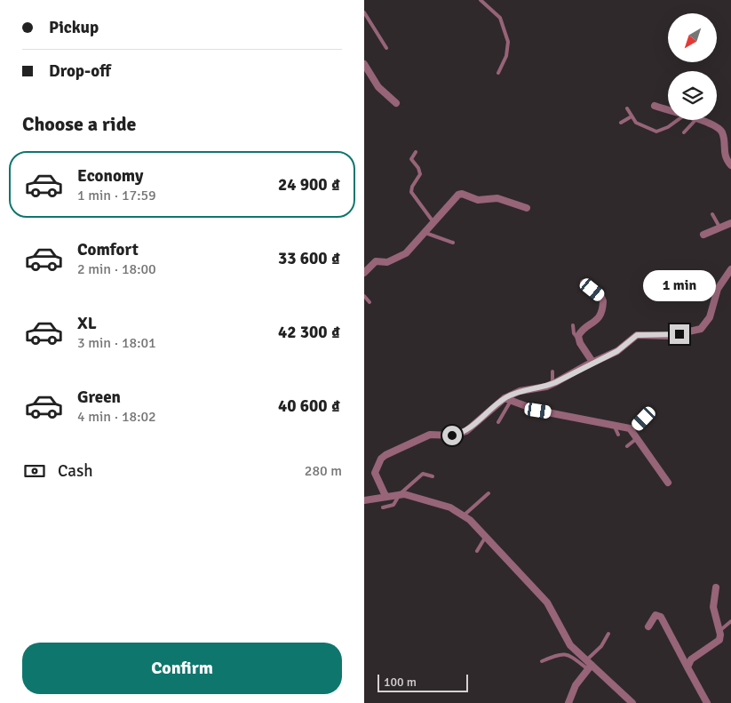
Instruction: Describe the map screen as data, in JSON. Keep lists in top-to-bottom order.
{
  "scale_bar": "100 m",
  "north": "bottom left",
  "page": {
    "banner": ["Pickup", "Drop-off"],
    "heading": "Choose a ride",
    "list": [
      {
        "name": "Economy",
        "note": "1 min · 17:59",
        "value": "24 900 ₫"
      },
      {
        "name": "Comfort",
        "note": "2 min · 18:00",
        "value": "33 600 ₫"
      },
      {
        "name": "XL",
        "note": "3 min · 18:01",
        "value": "42 300 ₫"
      },
      {
        "name": "Green",
        "note": "4 min · 18:02",
        "value": "40 600 ₫"
      }
    ],
    "bubble": "1 min",
    "pay": ["Cash", "280 m"],
    "buttons": "Confirm",
    "scale": "100 m"
  }
}
